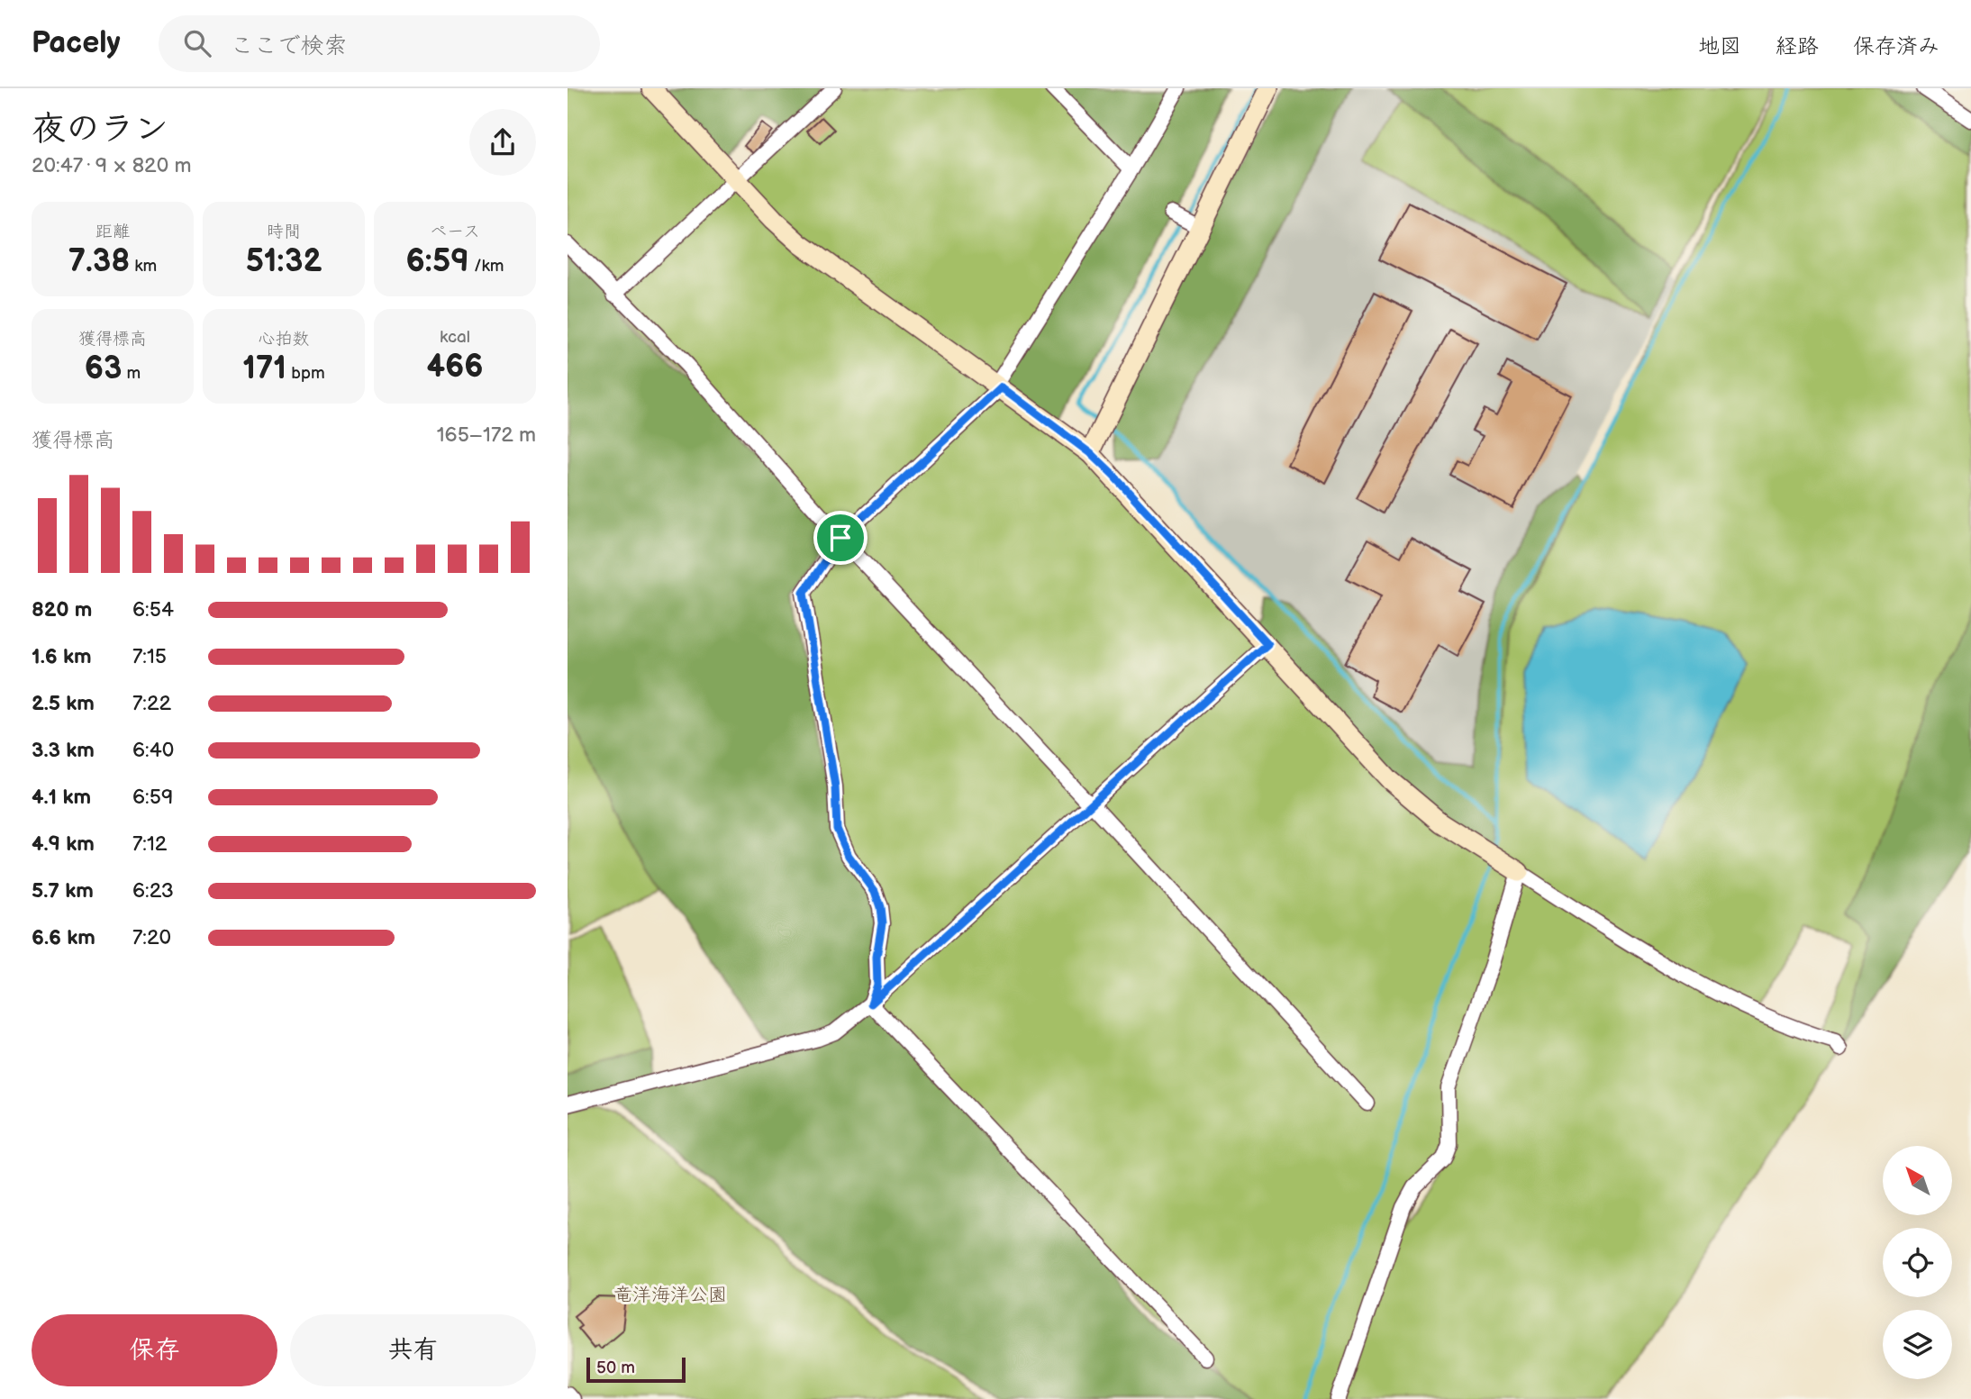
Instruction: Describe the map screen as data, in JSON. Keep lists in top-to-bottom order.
{
  "parks": ["竜洋海洋公園"],
  "scale_bar": "50 m",
  "north": "top left",
  "page": {
    "header": "Pacely",
    "search": "ここで検索",
    "nav": ["地図", "経路", "保存済み"],
    "heading": ["夜のラン", "20:47 · 9 × 820 m"],
    "stats": [
      ["距離", "7.38 km"],
      ["時間", "51:32"],
      ["ペース", "6:59 /km"],
      ["獲得標高", "63 m"],
      ["心拍数", "171 bpm"],
      ["kcal", "466"]
    ],
    "chart": ["獲得標高", "165–172 m"],
    "list": [
      {
        "name": "820 m",
        "note": "6:54"
      },
      {
        "name": "1.6 km",
        "note": "7:15"
      },
      {
        "name": "2.5 km",
        "note": "7:22"
      },
      {
        "name": "3.3 km",
        "note": "6:40"
      },
      {
        "name": "4.1 km",
        "note": "6:59"
      },
      {
        "name": "4.9 km",
        "note": "7:12"
      },
      {
        "name": "5.7 km",
        "note": "6:23"
      },
      {
        "name": "6.6 km",
        "note": "7:20"
      }
    ],
    "buttons": ["保存", "共有"],
    "scale": "50 m"
  }
}
